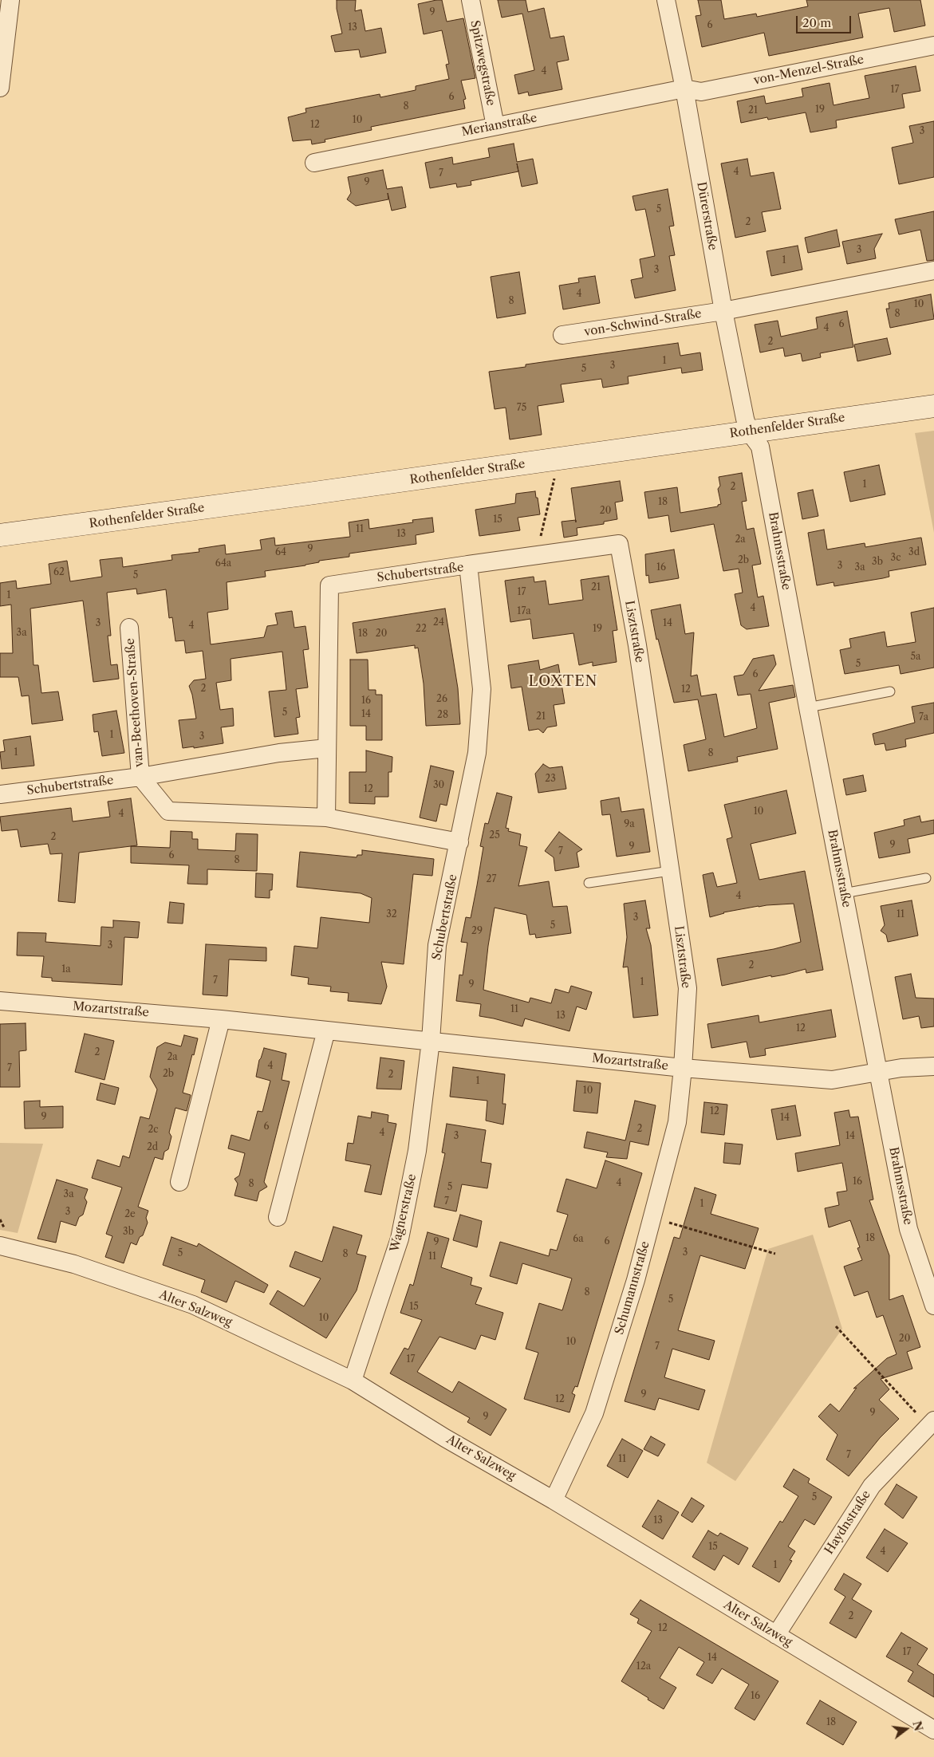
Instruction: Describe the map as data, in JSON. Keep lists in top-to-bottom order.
{
  "streets": {
    "street": [
      "Spitzwegstraße",
      "von-Menzel-Straße",
      "Merianstraße",
      "Dürerstraße",
      "von-Schwind-Straße",
      "Rothenfelder Straße",
      "Brahmsstraße",
      "Schubertstraße",
      "Lisztstraße",
      "van-Beethoven-Straße",
      "Mozartstraße",
      "Wagnerstraße",
      "Schumannstraße",
      "Alter Salzweg",
      "Haydnstraße"
    ]
  },
  "crossings": [
    ["Spitzwegstraße", "Merianstraße"],
    ["von-Menzel-Straße", "Merianstraße"],
    ["von-Menzel-Straße", "Dürerstraße"],
    ["Merianstraße", "Dürerstraße"],
    ["Dürerstraße", "von-Schwind-Straße"],
    ["Dürerstraße", "Rothenfelder Straße"],
    ["Dürerstraße", "Brahmsstraße"],
    ["Rothenfelder Straße", "Brahmsstraße"],
    ["Brahmsstraße", "Mozartstraße"],
    ["Schubertstraße", "Lisztstraße"],
    ["Schubertstraße", "van-Beethoven-Straße"],
    ["Schubertstraße", "Mozartstraße"],
    ["Schubertstraße", "Wagnerstraße"],
    ["Lisztstraße", "Mozartstraße"],
    ["Lisztstraße", "Schumannstraße"],
    ["Mozartstraße", "Wagnerstraße"],
    ["Mozartstraße", "Schumannstraße"],
    ["Wagnerstraße", "Alter Salzweg"],
    ["Schumannstraße", "Alter Salzweg"],
    ["Alter Salzweg", "Haydnstraße"]
  ],
  "districts": ["LOXTEN"],
  "house_numbers": [
    "9",
    "6",
    "13",
    "4",
    "17",
    "6",
    "8",
    "19",
    "21",
    "10",
    "12",
    "3",
    "4",
    "7",
    "9",
    "5",
    "2",
    "3",
    "1",
    "3",
    "4",
    "8",
    "10",
    "8",
    "6",
    "4",
    "2",
    "1",
    "3",
    "5",
    "75",
    "1",
    "2",
    "18",
    "20",
    "15",
    "11",
    "13",
    "2a",
    "9",
    "64",
    "3d",
    "3c",
    "2b",
    "3b",
    "64a",
    "3",
    "16",
    "3a",
    "62",
    "5",
    "21",
    "17",
    "1",
    "4",
    "17a",
    "24",
    "3",
    "14",
    "4",
    "22",
    "19",
    "3a",
    "18",
    "20",
    "5a",
    "5",
    "6",
    "2",
    "12",
    "26",
    "16",
    "5",
    "14",
    "28",
    "21",
    "7a",
    "1",
    "3",
    "1",
    "8",
    "23",
    "30",
    "12",
    "10",
    "4",
    "9a",
    "25",
    "2",
    "9",
    "9",
    "7",
    "6",
    "8",
    "27",
    "4",
    "32",
    "11",
    "3",
    "5",
    "29",
    "3",
    "2",
    "1a",
    "7",
    "1",
    "9",
    "11",
    "13",
    "12",
    "2",
    "2a",
    "4",
    "7",
    "2b",
    "2",
    "1",
    "10",
    "12",
    "9",
    "14",
    "6",
    "2",
    "2c",
    "4",
    "3",
    "14",
    "2d",
    "16",
    "4",
    "8",
    "5",
    "3a",
    "7",
    "1",
    "3",
    "2e",
    "3b",
    "18",
    "6a",
    "6",
    "9",
    "3",
    "5",
    "8",
    "11",
    "8",
    "5",
    "15",
    "10",
    "20",
    "10",
    "7",
    "17",
    "9",
    "12",
    "9",
    "9",
    "7",
    "11",
    "5",
    "13",
    "15",
    "4",
    "1",
    "2",
    "12",
    "17",
    "14",
    "12a",
    "16",
    "18"
  ],
  "scale_bar": "20 m",
  "north": "right"
}
